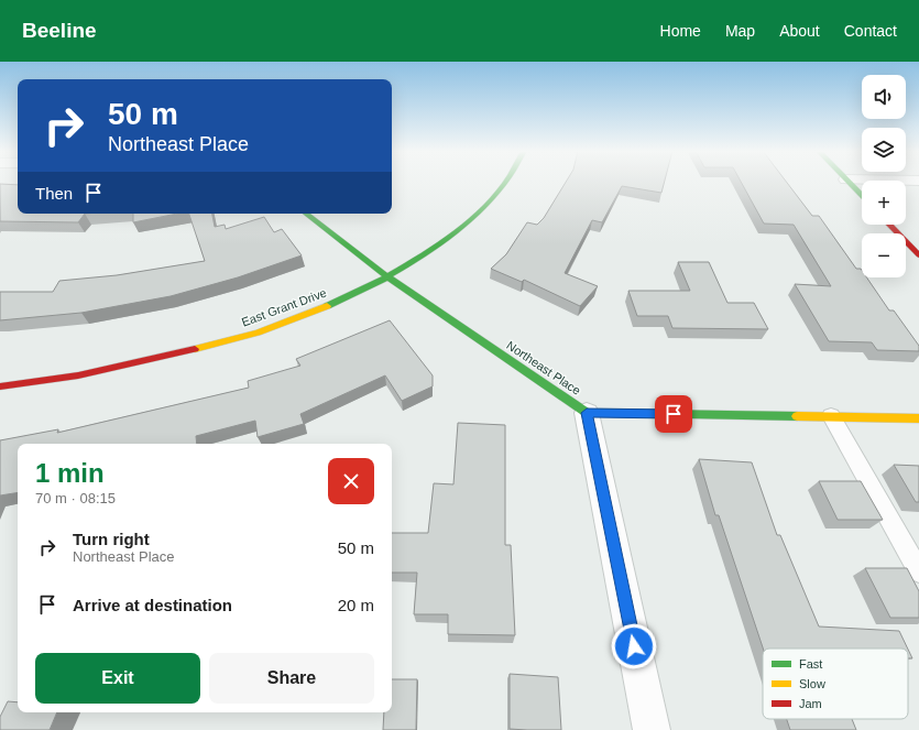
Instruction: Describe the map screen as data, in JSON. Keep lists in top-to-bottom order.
{
  "streets": {
    "street": ["East Grant Drive", "Northeast Place"]
  },
  "crossings": [
    ["East Grant Drive", "Northeast Place"]
  ],
  "legend": ["Fast", "Slow", "Jam"],
  "page": {
    "header": "Beeline",
    "nav": [
      "Home",
      "Map",
      "About",
      "Contact"
    ],
    "map_buttons": ["+", "−"],
    "turn": ["50 m", "Northeast Place"],
    "then": "Then",
    "heading": ["1 min", "70 m · 08:15"],
    "list": [
      {
        "name": "Turn right",
        "note": "Northeast Place",
        "value": "50 m"
      },
      {
        "name": "Arrive at destination",
        "value": "20 m"
      }
    ],
    "buttons": ["Exit", "Share"]
  }
}
